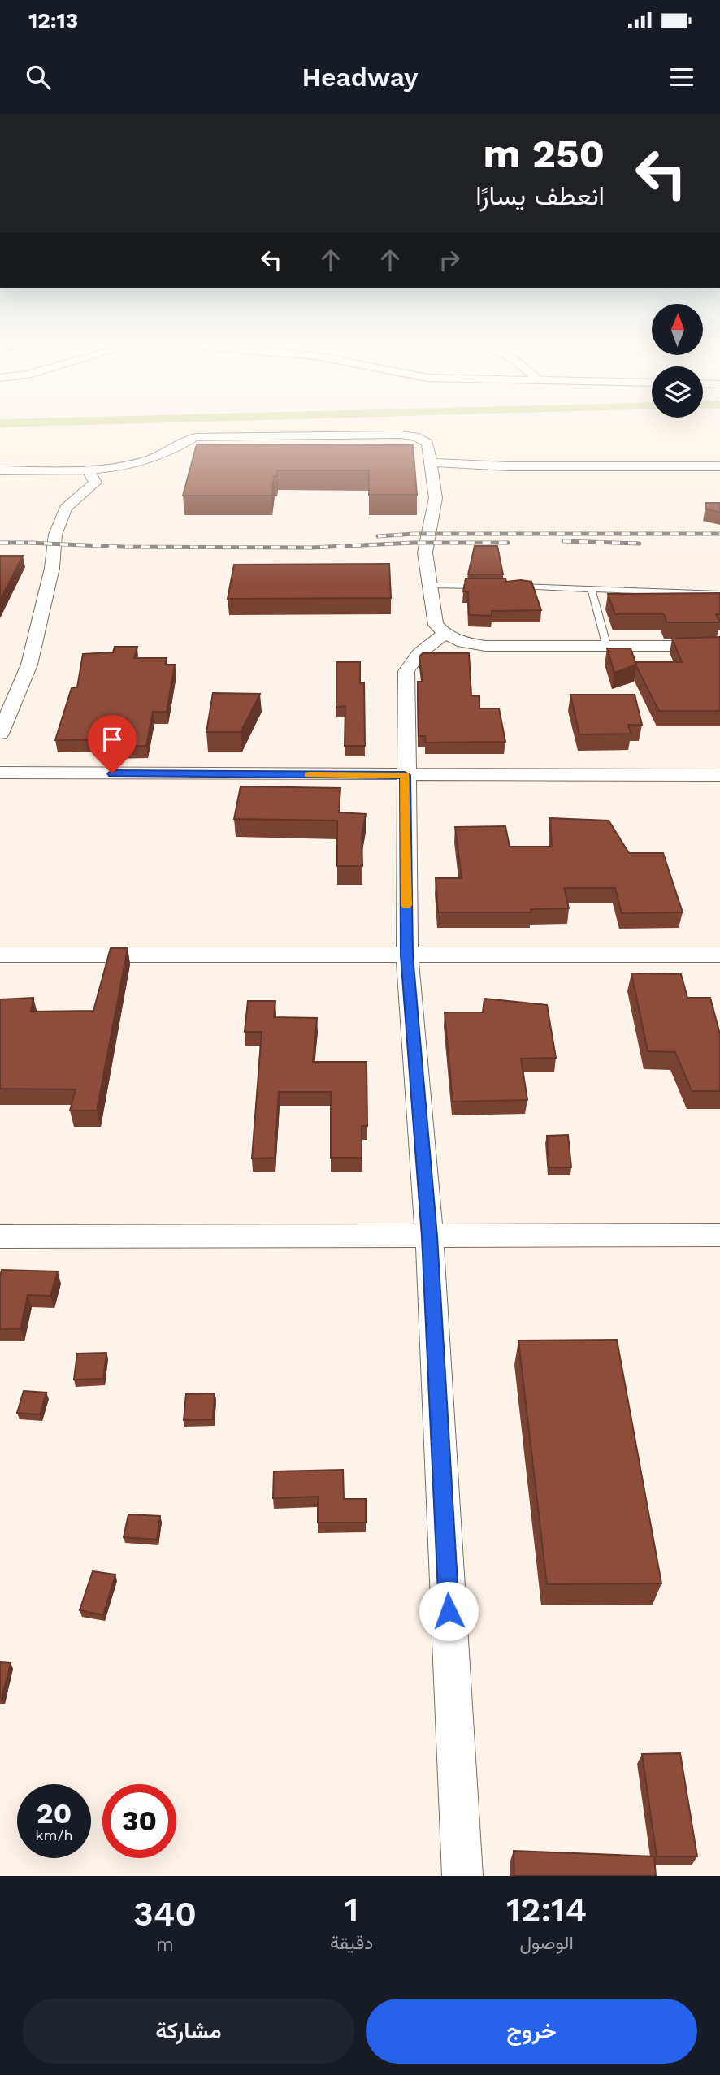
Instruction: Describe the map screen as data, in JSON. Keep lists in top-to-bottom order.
{
  "north": "top",
  "page": {
    "status": "12:13",
    "header": "Headway",
    "turn": ["250 m", "انعطف يسارًا"],
    "speed": "20 km/h",
    "limit": "30",
    "eta": [
      "12:14",
      "الوصول",
      "1",
      "دقيقة",
      "340",
      "m"
    ],
    "buttons": ["خروج", "مشاركة"]
  }
}
